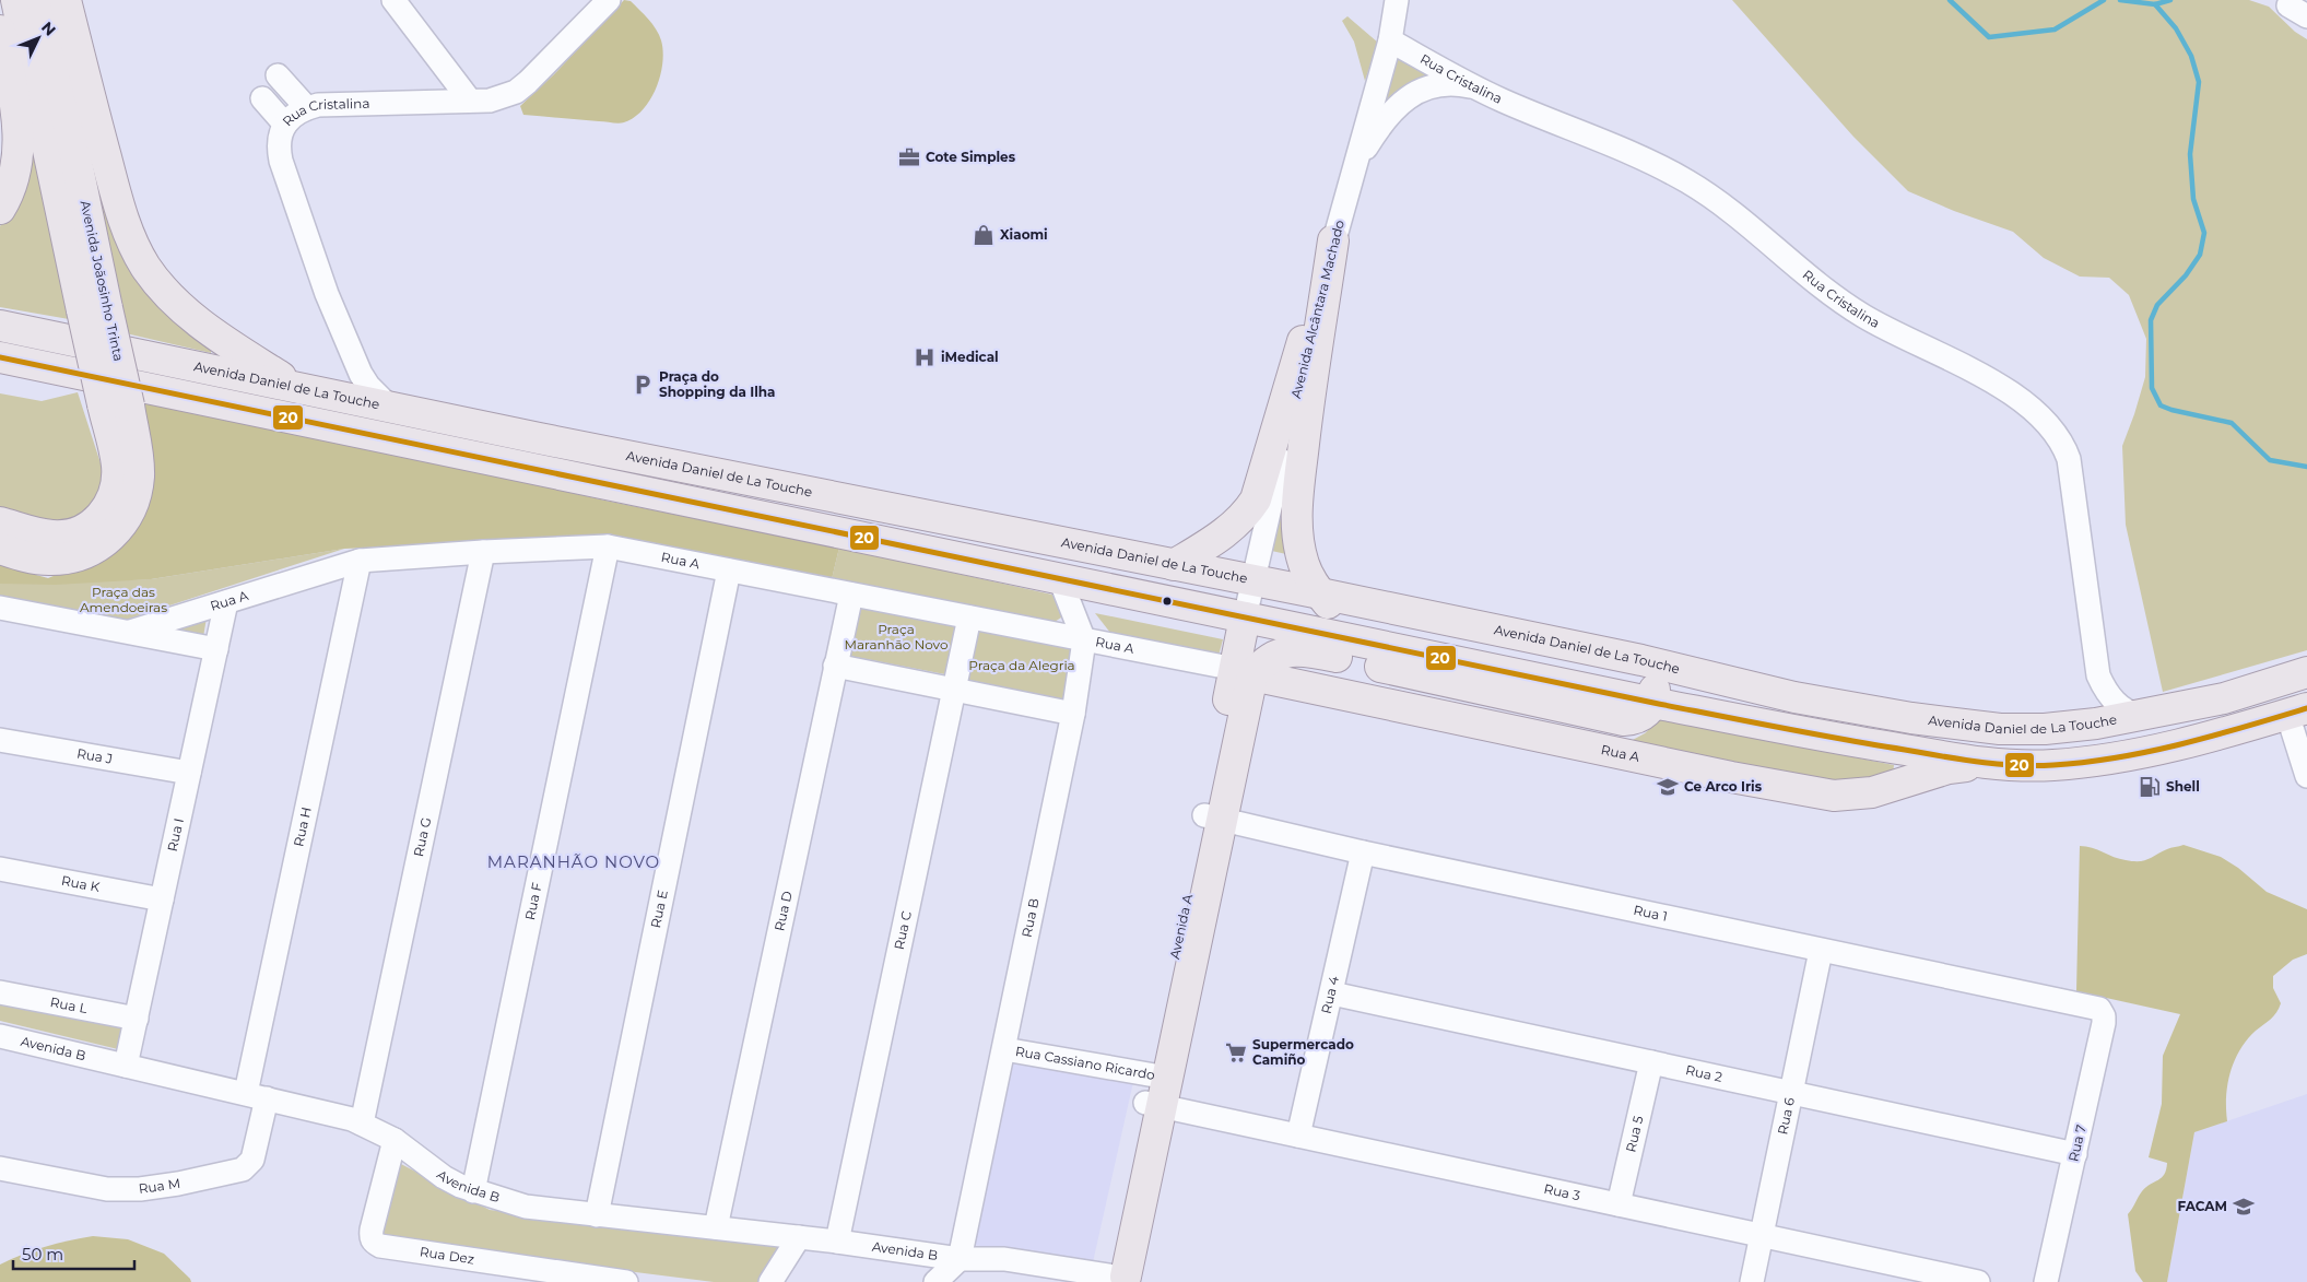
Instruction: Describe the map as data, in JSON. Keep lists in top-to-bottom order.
{
  "streets": {
    "main road": [
      "Avenida Joãosinho Trinta",
      "Avenida Daniel de La Touche",
      "Rua A",
      "Avenida A"
    ],
    "street": [
      "Rua Cristalina",
      "Avenida Alcântara Machado",
      "Rua J",
      "Rua H",
      "Rua I",
      "Rua G",
      "Rua K",
      "Rua F",
      "Rua E",
      "Rua D",
      "Rua 1",
      "Rua B",
      "Rua C",
      "Rua 4",
      "Rua L",
      "Avenida B",
      "Rua Cassiano Ricardo",
      "Rua 2",
      "Rua 6",
      "Rua 5",
      "Rua 7",
      "Rua M",
      "Rua 3",
      "Rua Dez"
    ]
  },
  "crossings": [
    ["Rua Cristalina", "Avenida Alcântara Machado"],
    ["Rua Cristalina", "Avenida Daniel de La Touche"],
    ["Avenida Alcântara Machado", "Avenida Daniel de La Touche"],
    ["Avenida Alcântara Machado", "Avenida A"],
    ["Avenida Daniel de La Touche", "Avenida A"],
    ["Rua A", "Rua H"],
    ["Rua A", "Rua I"],
    ["Rua A", "Rua G"],
    ["Rua A", "Rua F"],
    ["Rua A", "Rua E"],
    ["Rua A", "Rua D"],
    ["Rua A", "Rua B"],
    ["Rua A", "Avenida A"],
    ["Rua A", "Rua C"],
    ["Rua J", "Rua I"],
    ["Rua H", "Avenida B"],
    ["Rua H", "Rua M"],
    ["Rua I", "Rua K"],
    ["Rua I", "Rua L"],
    ["Rua I", "Avenida B"],
    ["Rua G", "Avenida B"],
    ["Rua F", "Avenida B"],
    ["Rua E", "Avenida B"],
    ["Rua D", "Avenida B"],
    ["Rua 1", "Avenida A"],
    ["Rua 1", "Rua 4"],
    ["Rua 1", "Rua 6"],
    ["Rua 1", "Rua 7"],
    ["Rua B", "Avenida B"],
    ["Rua B", "Rua Cassiano Ricardo"],
    ["Avenida A", "Avenida B"],
    ["Avenida A", "Rua Cassiano Ricardo"],
    ["Avenida A", "Rua 3"],
    ["Rua C", "Avenida B"],
    ["Rua 4", "Rua 2"],
    ["Rua 4", "Rua 3"],
    ["Avenida B", "Rua M"],
    ["Avenida B", "Rua Dez"],
    ["Rua Cassiano Ricardo", "Rua 3"],
    ["Rua 2", "Rua 6"],
    ["Rua 2", "Rua 5"],
    ["Rua 2", "Rua 7"],
    ["Rua 6", "Rua 3"],
    ["Rua 5", "Rua 3"]
  ],
  "districts": ["MARANHÃO NOVO"],
  "parks": ["Praça das Amendoeiras", "Praça Maranhão Novo", "Praça da Alegria"],
  "places": {
    "office": ["Cote Simples"],
    "shop": ["Xiaomi"],
    "hospital": ["iMedical"],
    "parking": ["Praça do Shopping da Ilha"],
    "school or university": ["Ce Arco Iris", "FACAM"],
    "fuel station": ["Shell"],
    "supermarket": ["Supermercado Camiño"]
  },
  "lines": ["transit line 20"],
  "scale_bar": "50 m",
  "north": "top right"
}
